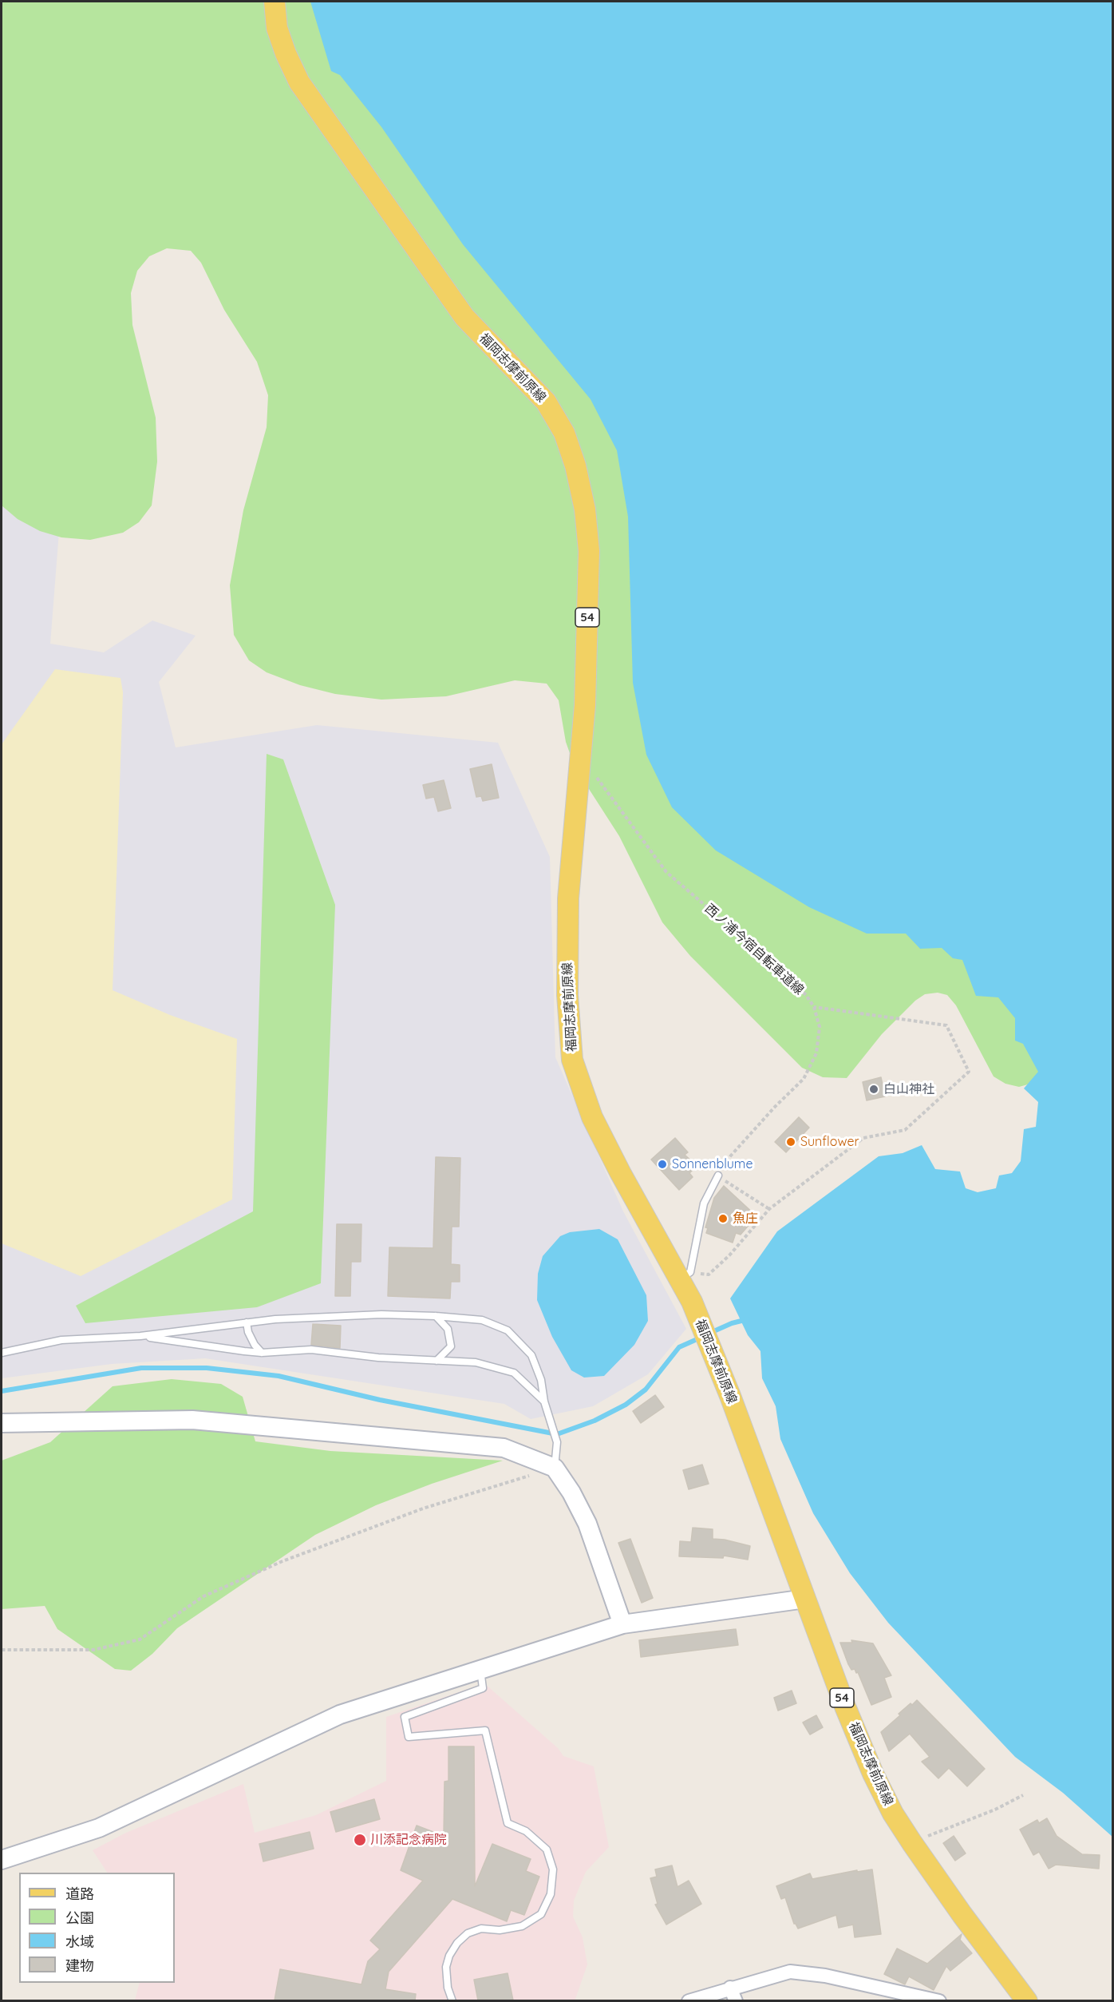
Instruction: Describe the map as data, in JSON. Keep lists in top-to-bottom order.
{
  "streets": {
    "main road": ["福岡志摩前原線", "54"],
    "path": ["西ノ浦今宿自転車道線"]
  },
  "crossings": [
    ["福岡志摩前原線", "西ノ浦今宿自転車道線"]
  ],
  "places": [
    "白山神社",
    "Sunflower",
    "Sonnenblume",
    "魚庄",
    "川添記念病院"
  ],
  "legend": [
    "道路",
    "公園",
    "水域",
    "建物"
  ]
}
